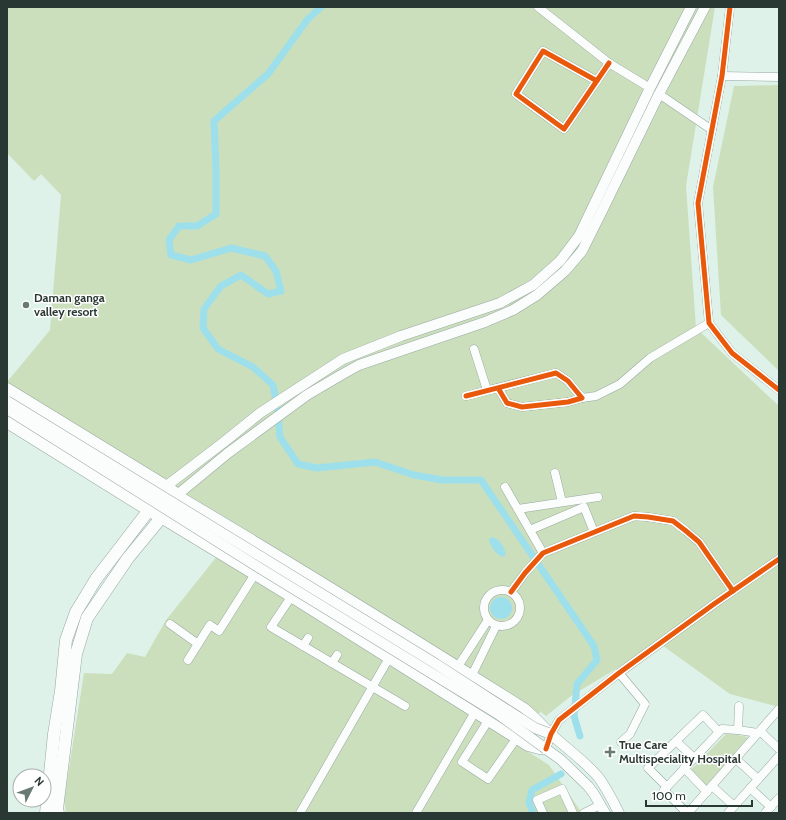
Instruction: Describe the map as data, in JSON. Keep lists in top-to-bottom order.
{
  "places": {
    "other": ["Daman ganga valley resort"],
    "health": ["True Care Multispeciality Hospital"]
  },
  "scale_bar": "100 m",
  "north": "top right"
}
